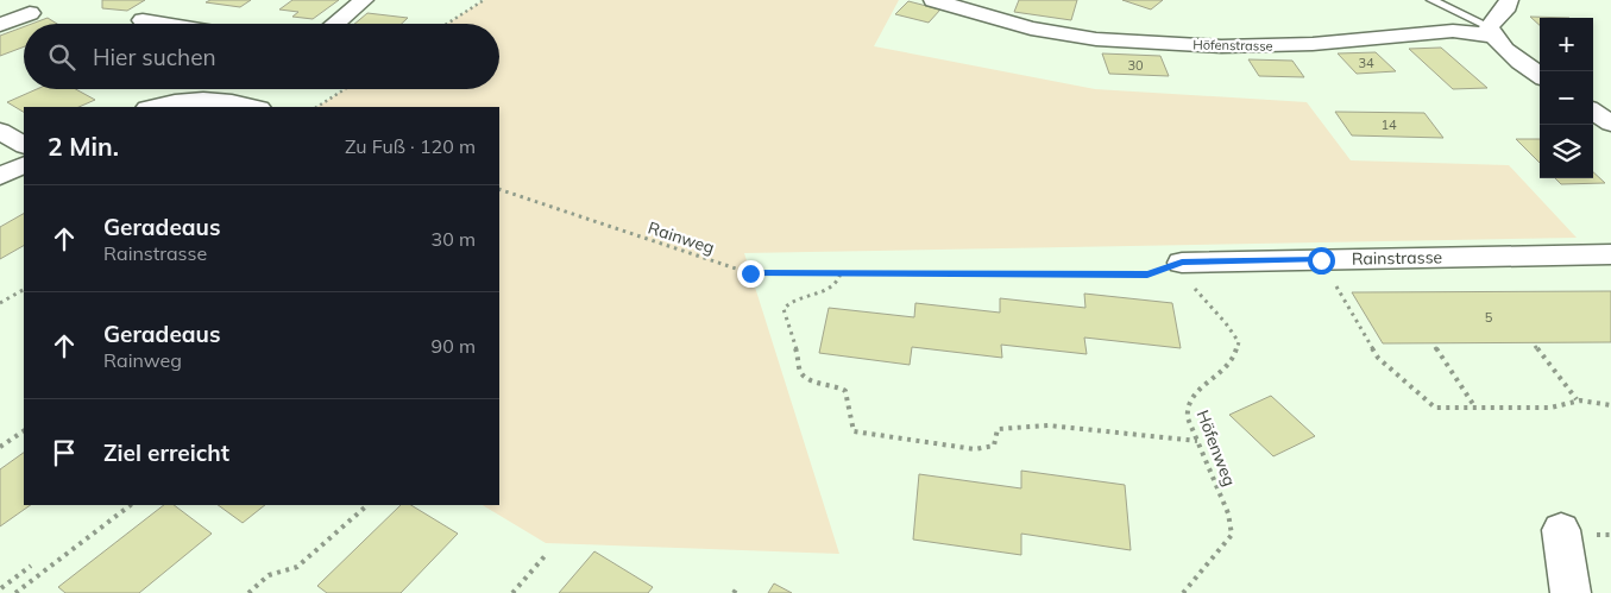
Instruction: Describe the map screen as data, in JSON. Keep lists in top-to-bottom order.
{
  "streets": {
    "street": ["Höfenstrasse", "Rainstrasse"],
    "path": ["Rainweg", "Höfenweg"]
  },
  "crossings": [
    ["Rainweg", "Rainstrasse"],
    ["Rainweg", "Höfenweg"],
    ["Rainstrasse", "Höfenweg"]
  ],
  "house_numbers": [
    "34",
    "30",
    "14",
    "5"
  ],
  "page": {
    "map_buttons": ["+", "−"],
    "search": "Hier suchen",
    "heading": ["2 Min.", "Zu Fuß · 120 m"],
    "list": [
      ["Geradeaus", "Rainstrasse", "30 m"],
      ["Geradeaus", "Rainweg", "90 m"],
      "Ziel erreicht"
    ]
  }
}
